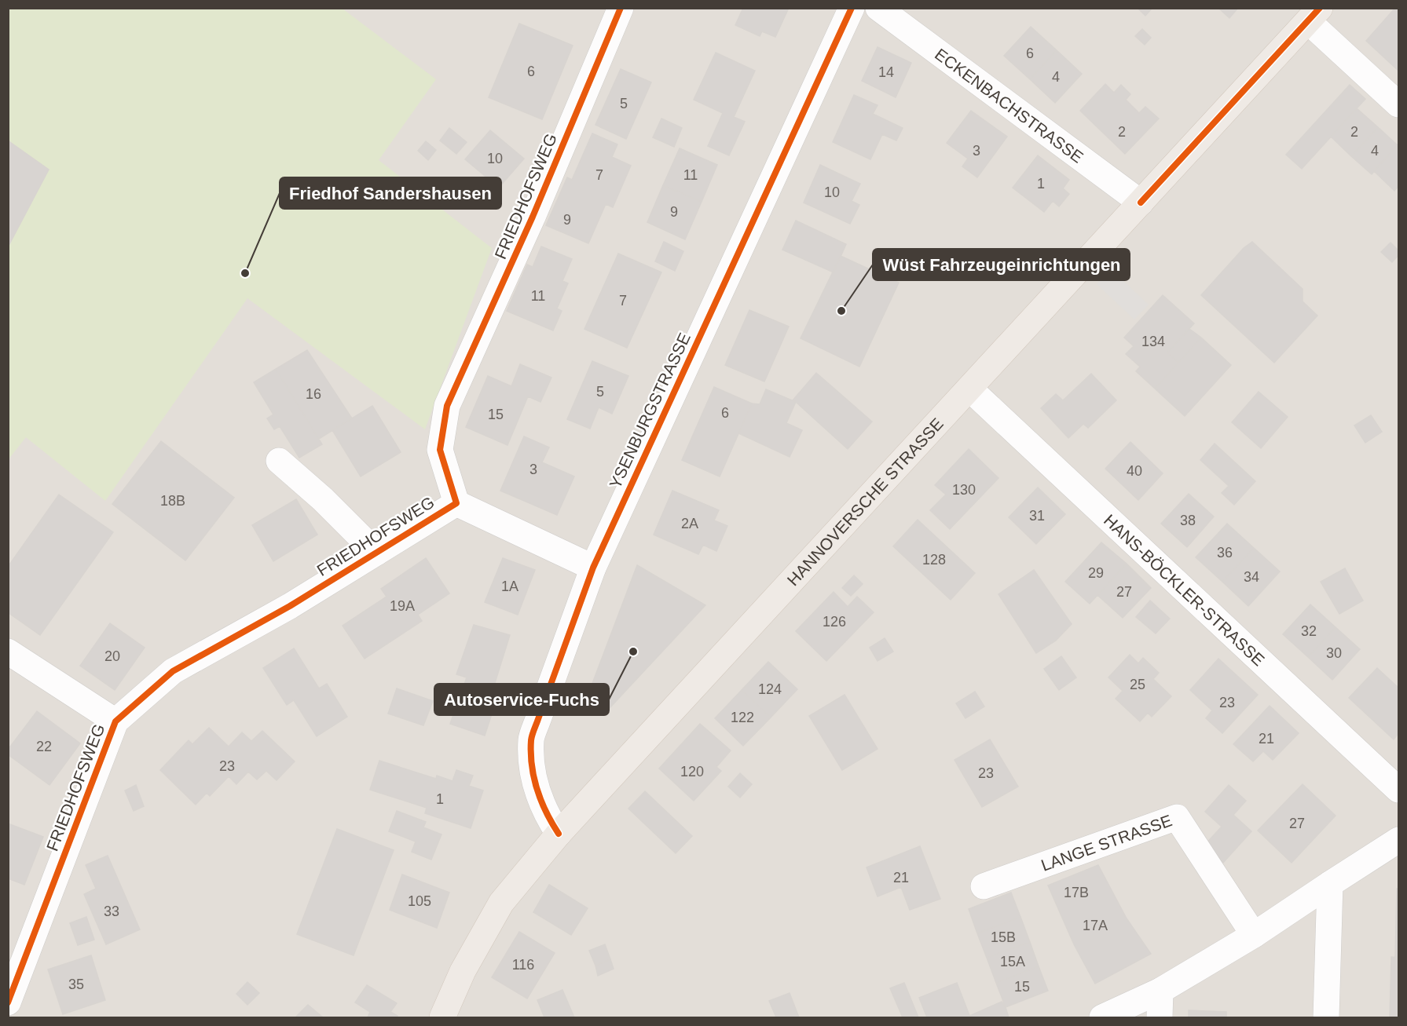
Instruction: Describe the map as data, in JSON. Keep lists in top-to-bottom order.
{
  "streets": {
    "main road": ["HANNOVERSCHE STRASSE"],
    "street": [
      "ECKENBACHSTRASSE",
      "FRIEDHOFSWEG",
      "YSENBURGSTRASSE",
      "HANS-BÖCKLER-STRASSE",
      "LANGE STRASSE"
    ]
  },
  "crossings": [
    ["ECKENBACHSTRASSE", "HANNOVERSCHE STRASSE"],
    ["FRIEDHOFSWEG", "YSENBURGSTRASSE"],
    ["YSENBURGSTRASSE", "HANNOVERSCHE STRASSE"],
    ["HANNOVERSCHE STRASSE", "HANS-BÖCKLER-STRASSE"]
  ],
  "places": ["Friedhof Sandershausen", "Wüst Fahrzeugeinrichtungen", "Autoservice-Fuchs"],
  "house_numbers": [
    "6",
    "6",
    "14",
    "4",
    "5",
    "2",
    "2",
    "3",
    "4",
    "10",
    "7",
    "11",
    "1",
    "10",
    "9",
    "9",
    "11",
    "7",
    "134",
    "5",
    "16",
    "6",
    "15",
    "3",
    "40",
    "130",
    "18B",
    "31",
    "38",
    "2A",
    "36",
    "128",
    "29",
    "34",
    "1A",
    "27",
    "19A",
    "126",
    "32",
    "30",
    "20",
    "25",
    "124",
    "23",
    "122",
    "21",
    "22",
    "23",
    "120",
    "23",
    "1",
    "27",
    "21",
    "17B",
    "105",
    "33",
    "17A",
    "15B",
    "15A",
    "116",
    "35",
    "15"
  ]
}
